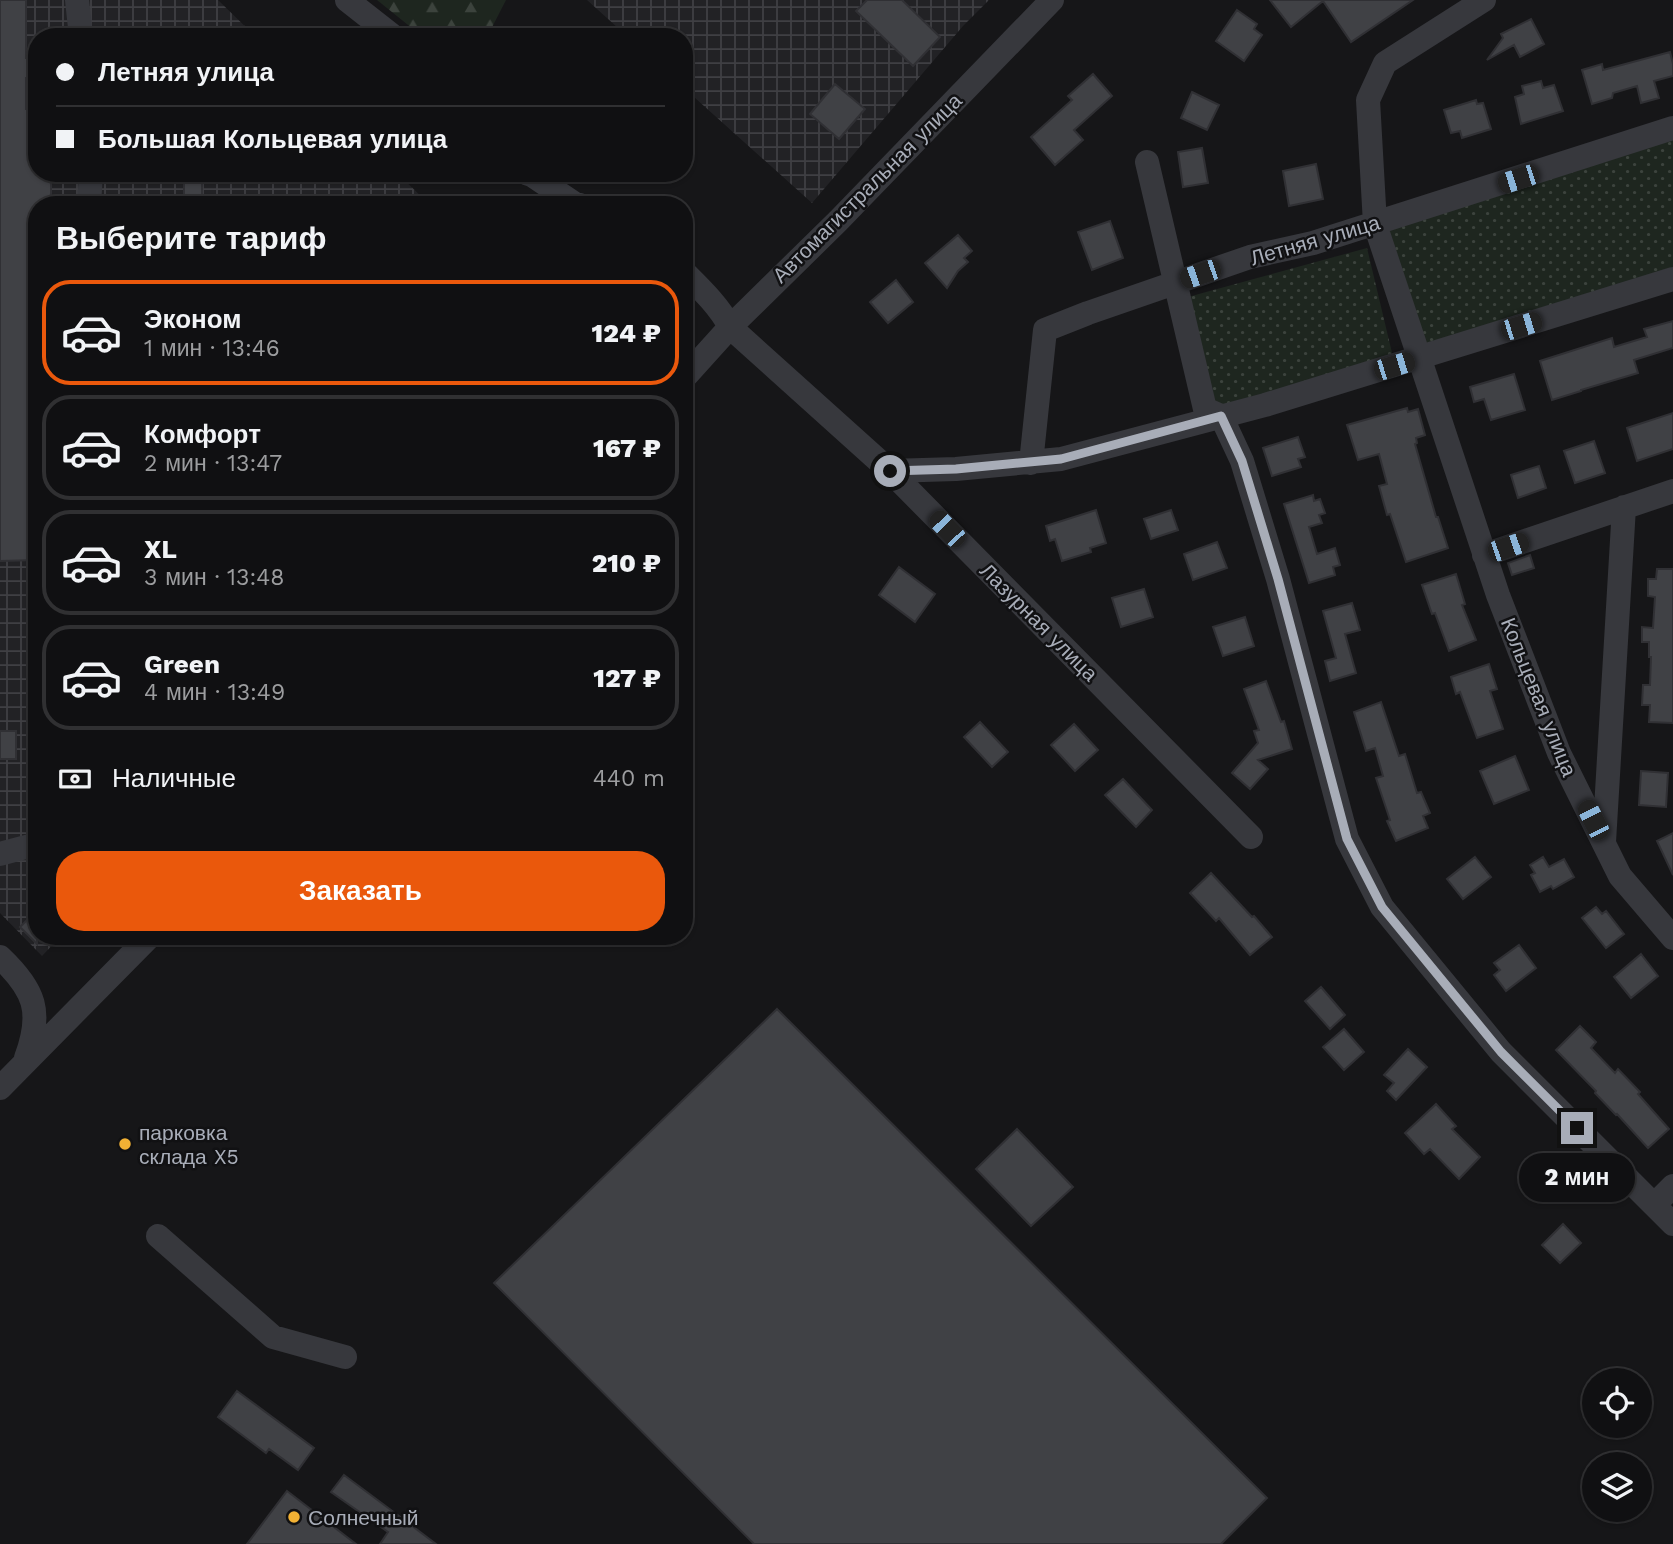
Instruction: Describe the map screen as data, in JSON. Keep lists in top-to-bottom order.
{
  "streets": {
    "street": [
      "Автомагистральная улица",
      "Летняя улица",
      "Лазурная улица",
      "Кольцевая улица"
    ]
  },
  "crossings": [
    ["Автомагистральная улица", "Лазурная улица"],
    ["Летняя улица", "Кольцевая улица"]
  ],
  "places": ["парковка склада X5", "Солнечный"],
  "page": {
    "banner": ["Летняя улица", "Большая Кольцевая улица"],
    "heading": "Выберите тариф",
    "list": [
      {
        "name": "Эконом",
        "note": "1 мин · 13:46",
        "value": "124 ₽"
      },
      {
        "name": "Комфорт",
        "note": "2 мин · 13:47",
        "value": "167 ₽"
      },
      {
        "name": "XL",
        "note": "3 мин · 13:48",
        "value": "210 ₽"
      },
      {
        "name": "Green",
        "note": "4 мин · 13:49",
        "value": "127 ₽"
      }
    ],
    "pay": ["Наличные", "440 m"],
    "buttons": "Заказать",
    "bubble": "2 мин"
  }
}
